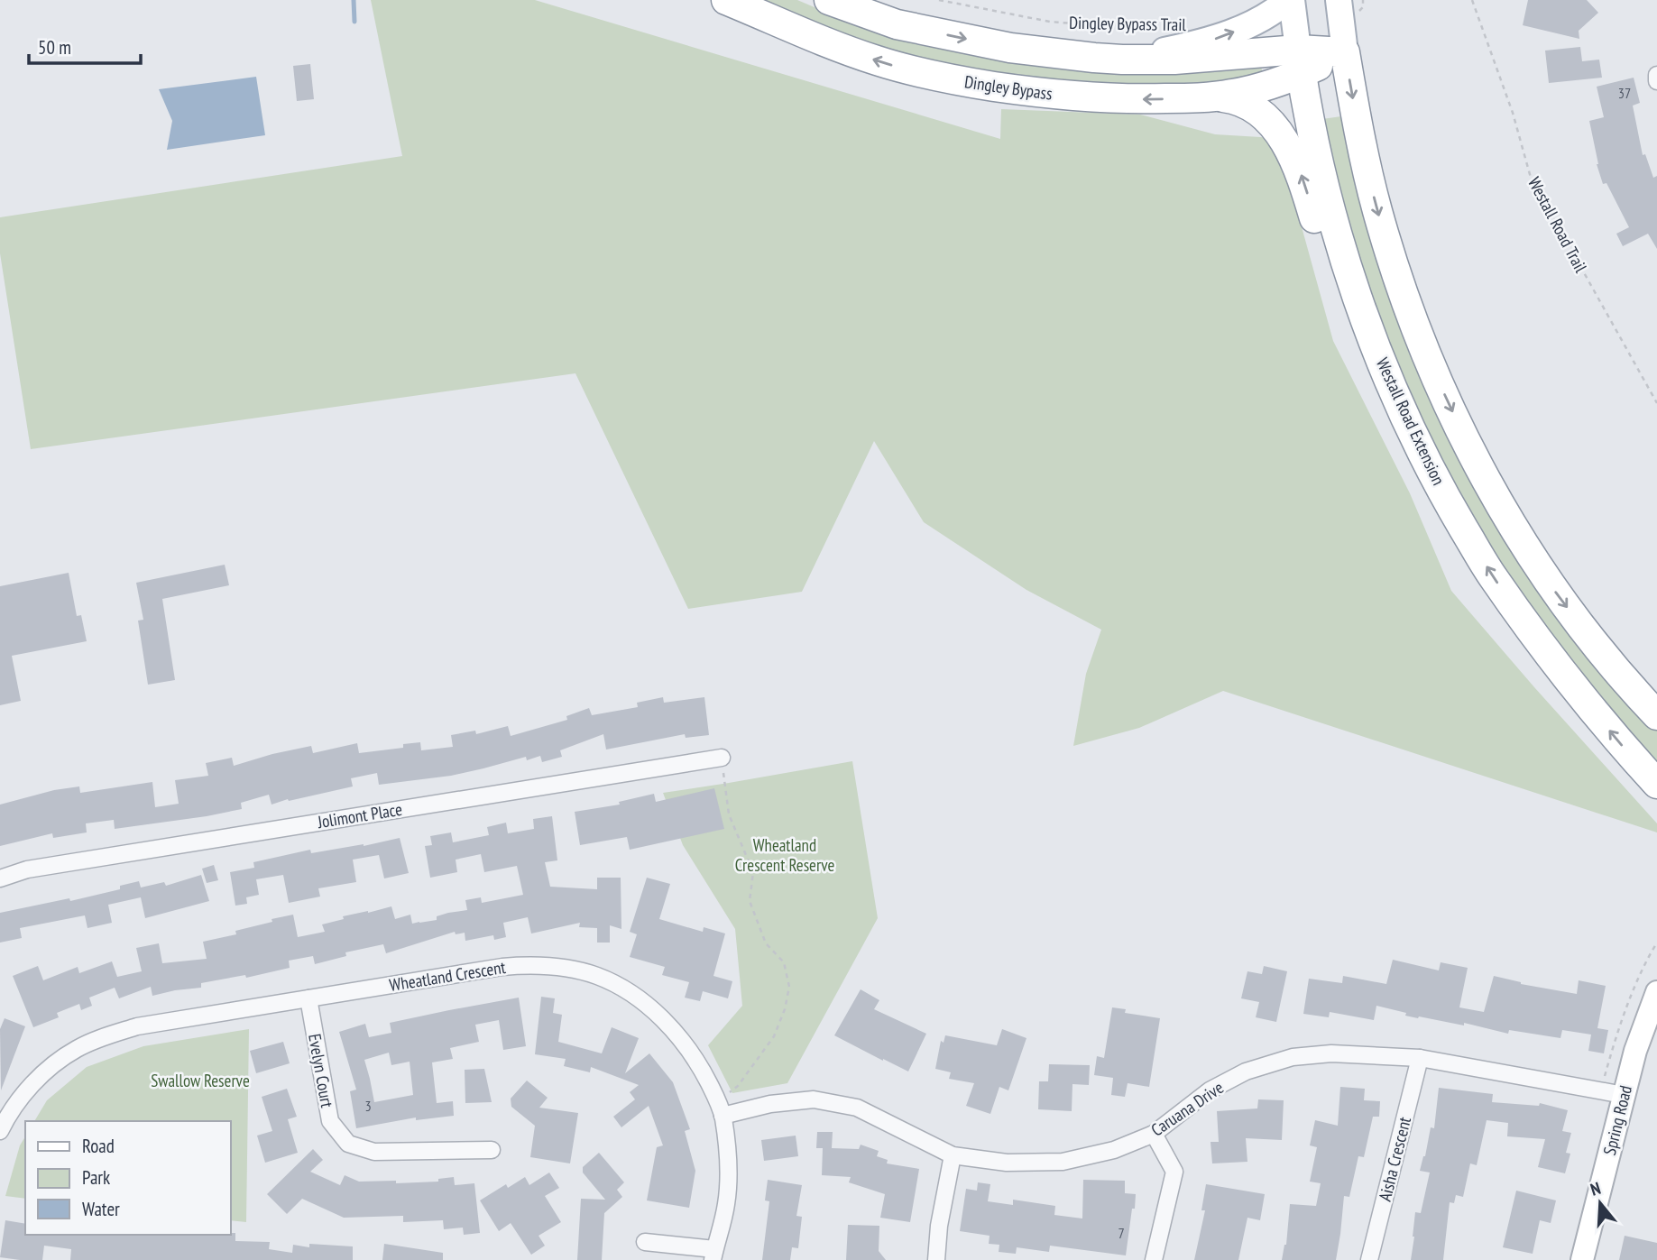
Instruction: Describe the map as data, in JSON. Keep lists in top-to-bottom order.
{
  "streets": {
    "highway": ["Dingley Bypass", "Westall Road Extension"],
    "main road": ["Spring Road"],
    "street": [
      "Jolimont Place",
      "Wheatland Crescent",
      "Evelyn Court",
      "Caruana Drive",
      "Aisha Crescent"
    ],
    "path": ["Dingley Bypass Trail", "Westall Road Trail"]
  },
  "crossings": [
    ["Dingley Bypass", "Westall Road Extension"],
    ["Wheatland Crescent", "Evelyn Court"],
    ["Wheatland Crescent", "Caruana Drive"],
    ["Caruana Drive", "Spring Road"],
    ["Caruana Drive", "Aisha Crescent"]
  ],
  "one_way": ["Westall Road Extension"],
  "parks": ["Wheatland Crescent Reserve", "Swallow Reserve"],
  "house_numbers": ["37", "3", "7"],
  "legend": ["Road", "Park", "Water"],
  "scale_bar": "50 m",
  "north": "top"
}
